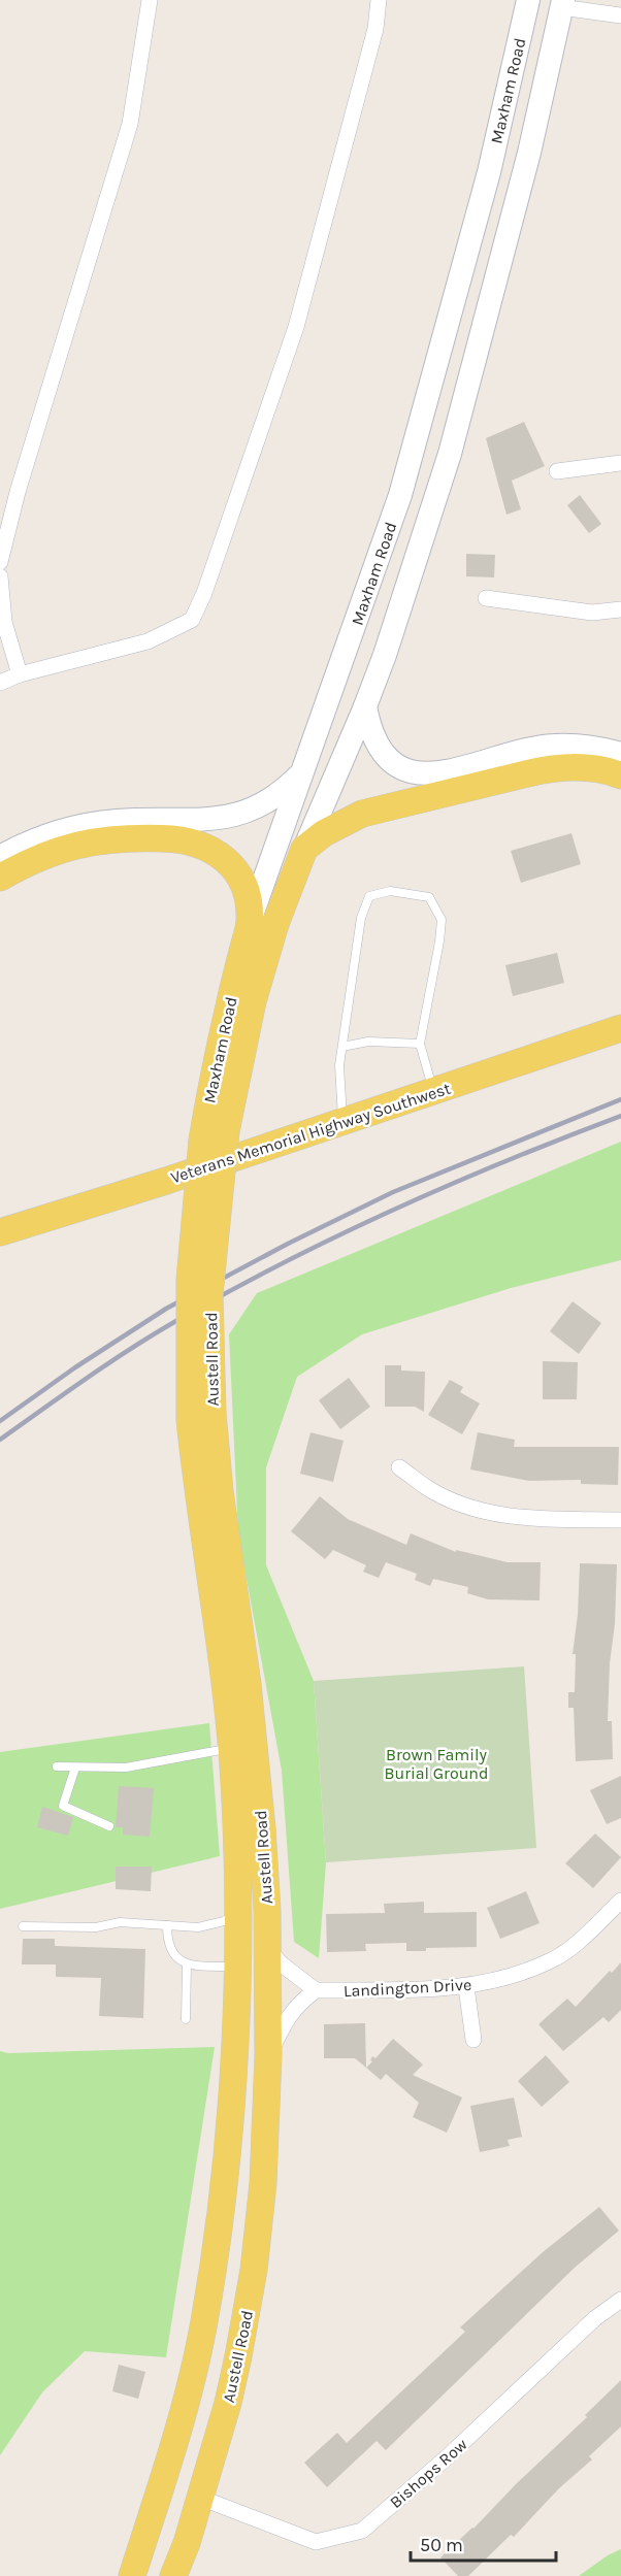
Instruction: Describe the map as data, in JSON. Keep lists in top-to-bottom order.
{
  "streets": {
    "main road": ["Maxham Road", "Veterans Memorial Highway Southwest", "Austell Road"],
    "street": ["Landington Drive", "Bishops Row"]
  },
  "crossings": [
    ["Maxham Road", "Austell Road"],
    ["Austell Road", "Bishops Row"]
  ],
  "parks": ["Brown Family Burial Ground"],
  "scale_bar": "50 m"
}
